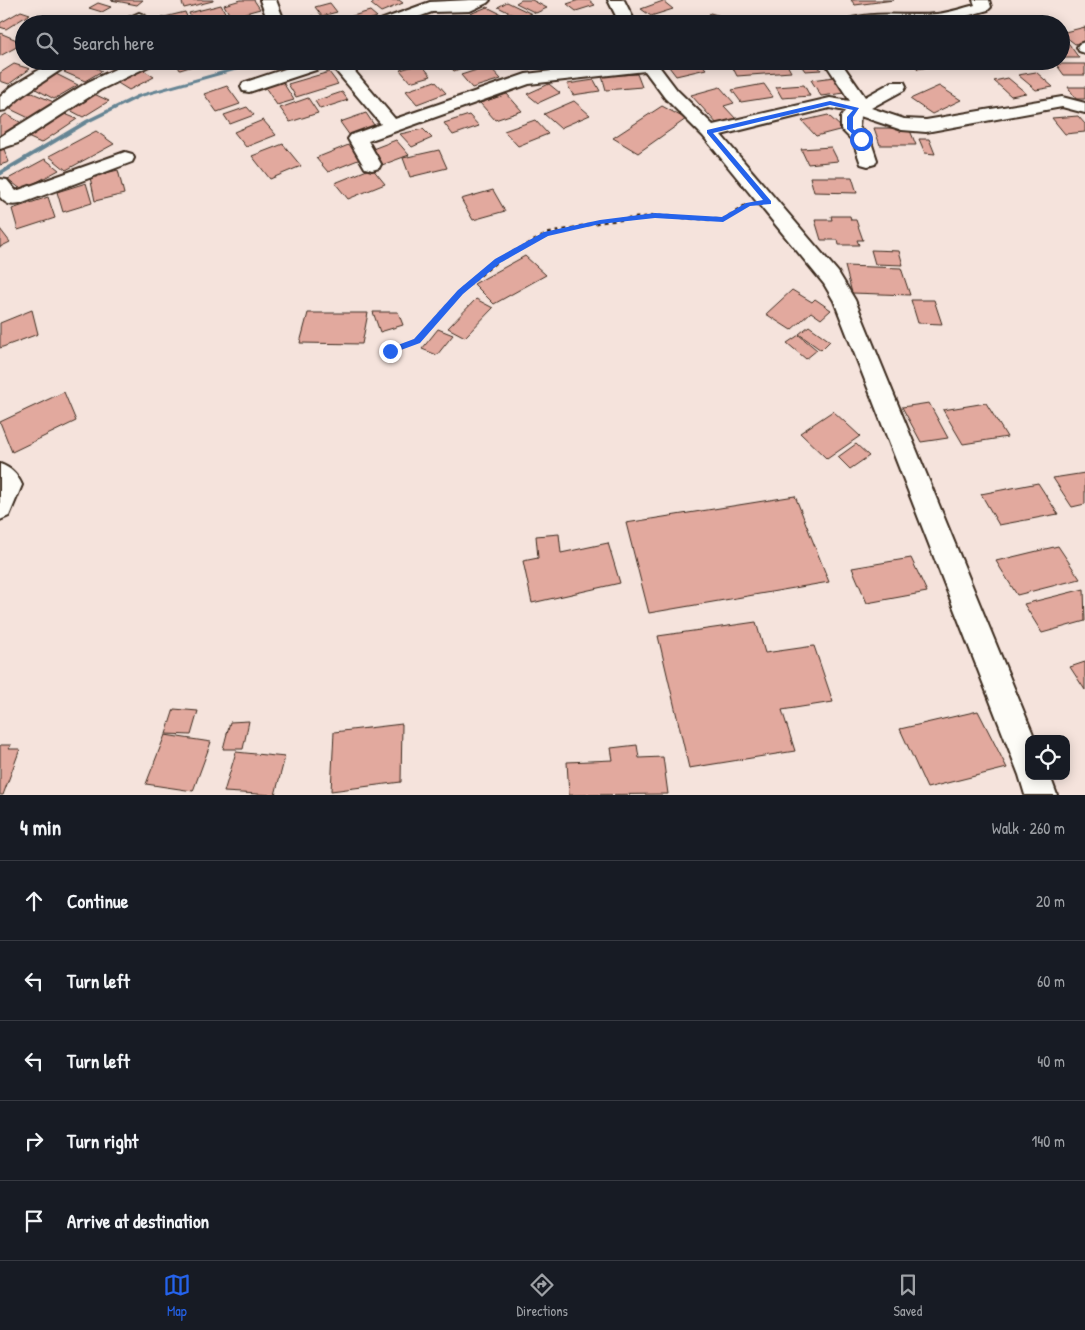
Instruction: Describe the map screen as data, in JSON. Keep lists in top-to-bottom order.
{
  "page": {
    "search": "Search here",
    "heading": ["4 min", "Walk · 260 m"],
    "list": [
      ["Continue", "20 m"],
      ["Turn left", "60 m"],
      ["Turn left", "40 m"],
      ["Turn right", "140 m"],
      "Arrive at destination"
    ],
    "nav": ["Map", "Directions", "Saved"]
  }
}
